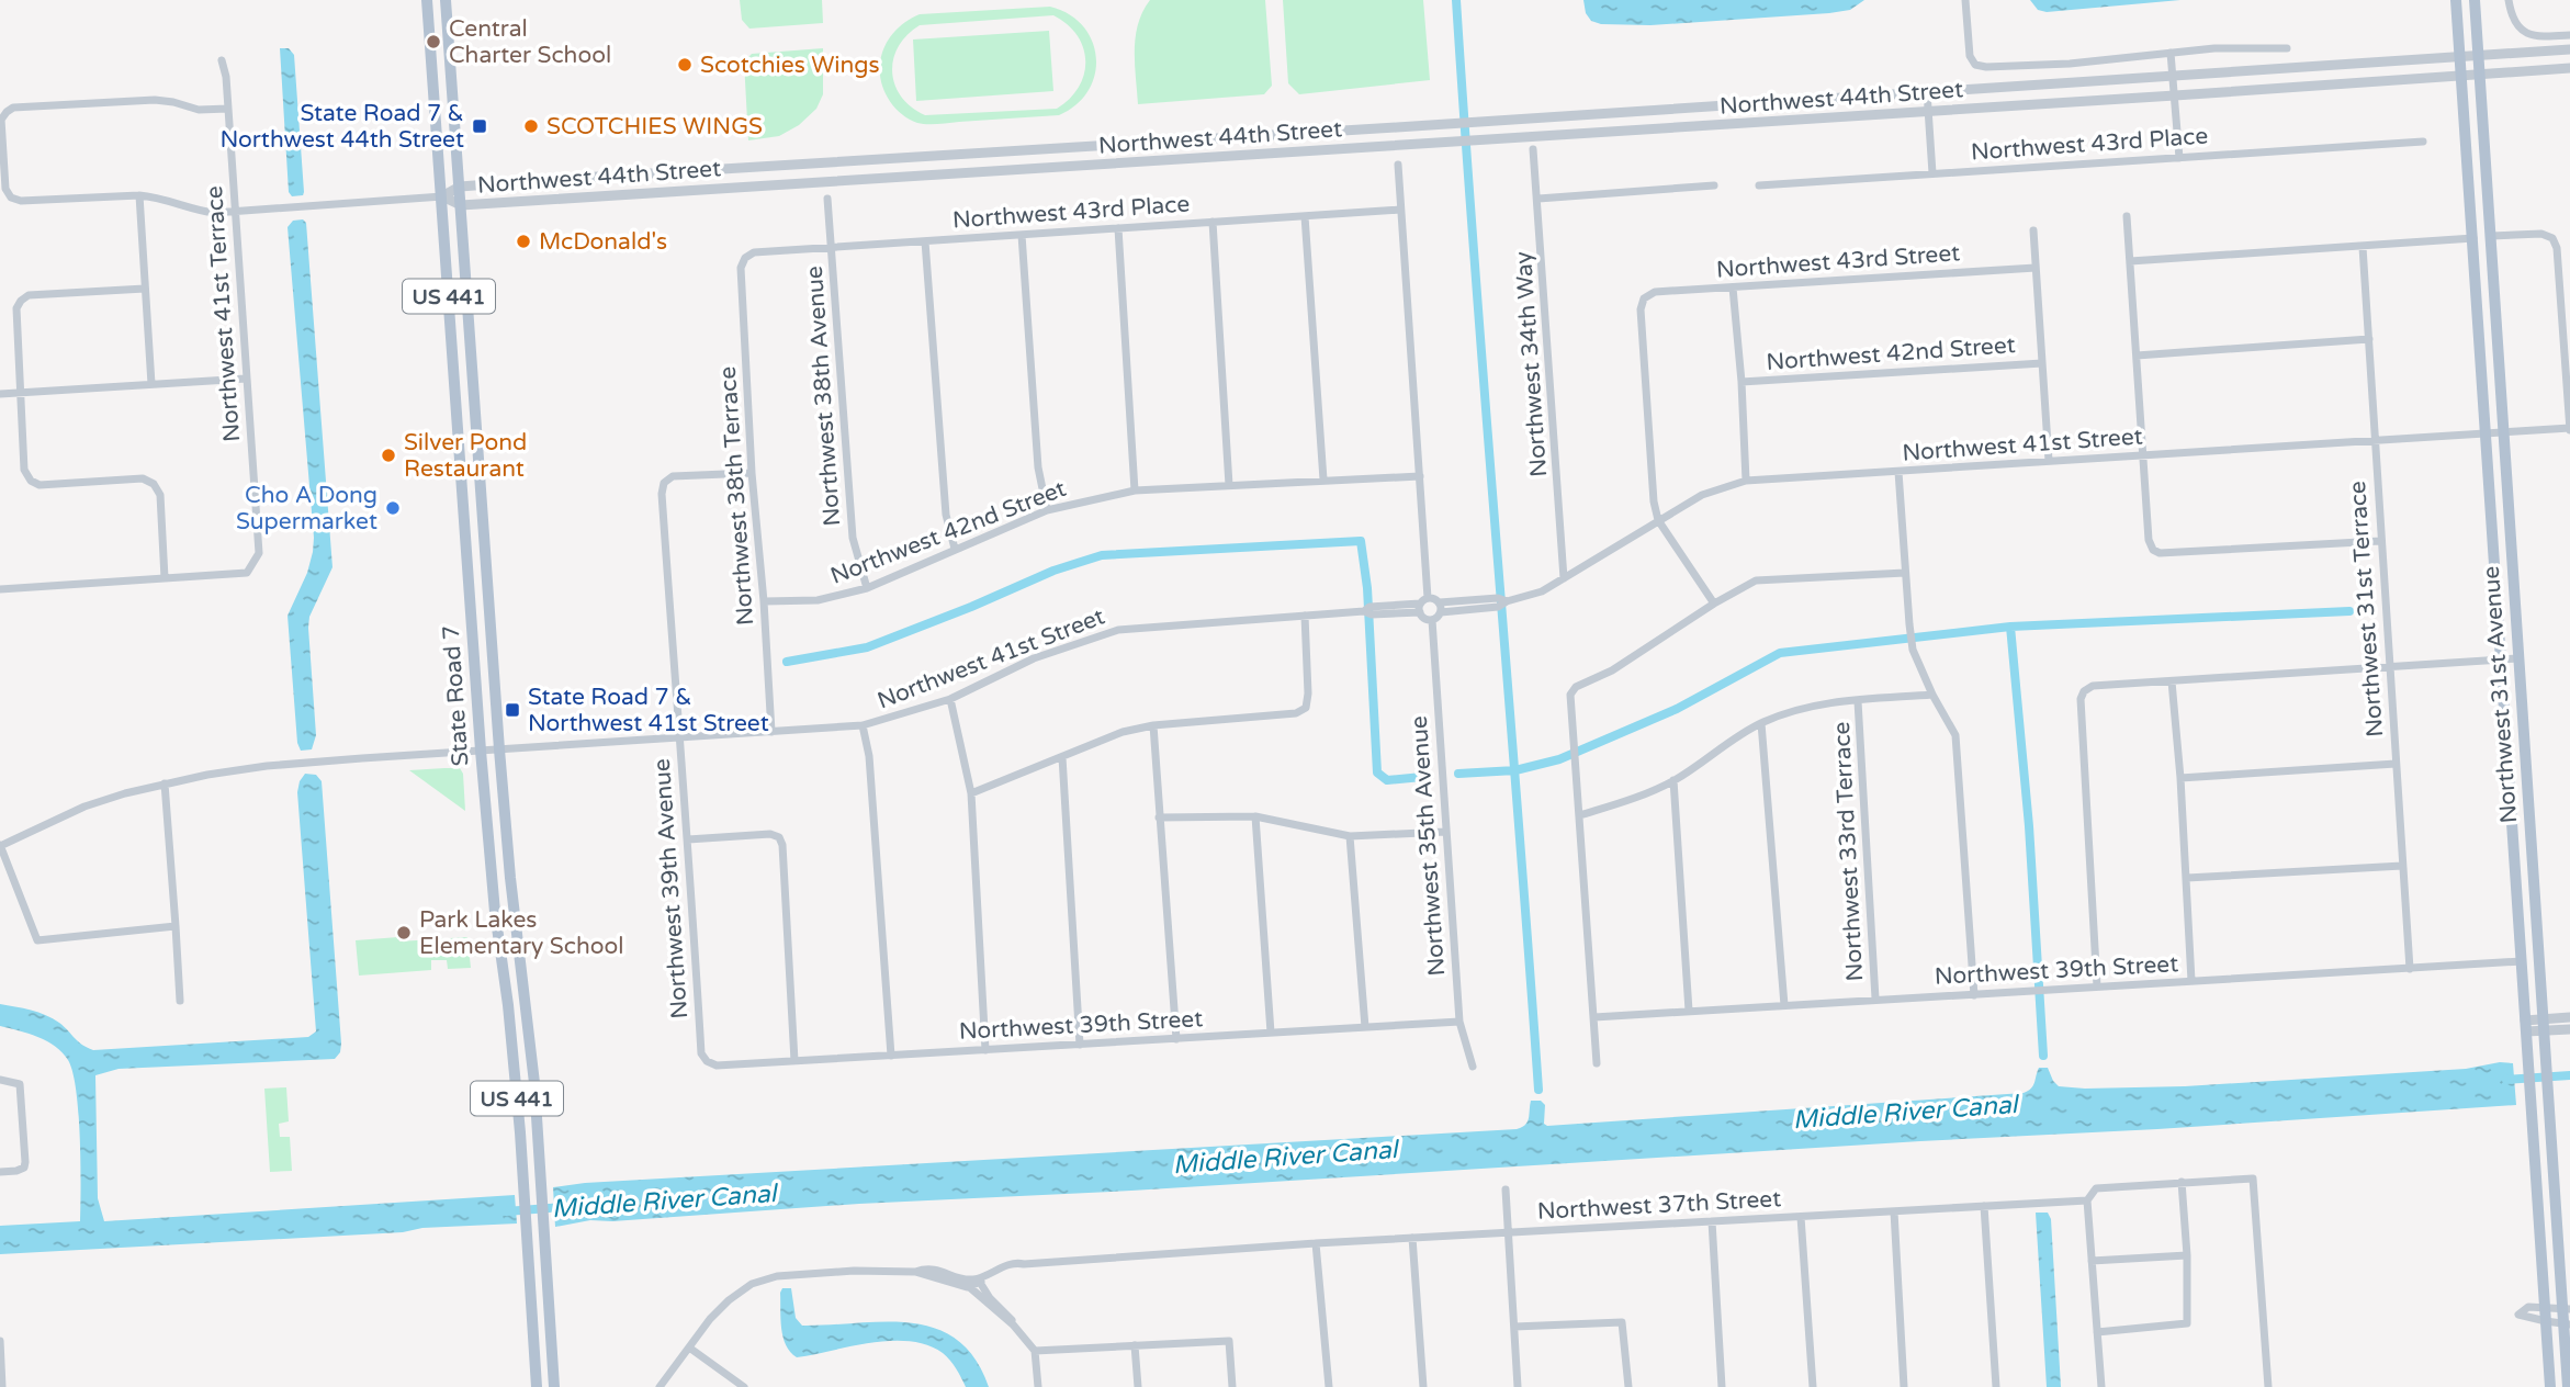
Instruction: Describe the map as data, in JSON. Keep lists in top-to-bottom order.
{
  "streets": {
    "main road": ["US 441", "Northwest 31st Avenue", "State Road 7"],
    "street": [
      "Northwest 44th Street",
      "Northwest 43rd Place",
      "Northwest 43rd Street",
      "Northwest 41st Terrace",
      "Northwest 42nd Street",
      "Northwest 34th Way",
      "Northwest 38th Avenue",
      "Northwest 41st Street",
      "Northwest 38th Terrace",
      "Northwest 31st Terrace",
      "Northwest 35th Avenue",
      "Northwest 33rd Terrace",
      "Northwest 39th Avenue",
      "Northwest 39th Street",
      "Northwest 37th Street"
    ]
  },
  "crossings": [
    ["Northwest 44th Street", "Northwest 31st Avenue"],
    ["Northwest 44th Street", "State Road 7"],
    ["Northwest 43rd Place", "Northwest 38th Avenue"],
    ["Northwest 43rd Place", "Northwest 38th Terrace"],
    ["Northwest 43rd Street", "Northwest 41st Street"],
    ["Northwest 42nd Street", "Northwest 38th Avenue"],
    ["Northwest 42nd Street", "Northwest 38th Terrace"],
    ["Northwest 34th Way", "Northwest 41st Street"],
    ["Northwest 41st Street", "Northwest 38th Terrace"],
    ["Northwest 41st Street", "Northwest 31st Terrace"],
    ["Northwest 41st Street", "Northwest 31st Avenue"],
    ["Northwest 41st Street", "State Road 7"],
    ["Northwest 41st Street", "Northwest 39th Avenue"],
    ["Northwest 38th Terrace", "Northwest 39th Avenue"],
    ["Northwest 31st Terrace", "Northwest 39th Street"],
    ["Northwest 31st Avenue", "Northwest 39th Street"],
    ["Northwest 35th Avenue", "Northwest 39th Street"],
    ["Northwest 33rd Terrace", "Northwest 39th Street"],
    ["Northwest 39th Avenue", "Northwest 39th Street"]
  ],
  "water": ["Middle River Canal"],
  "places": {
    "other": [
      "Central Charter School",
      "Scotchies Wings",
      "SCOTCHIES WINGS",
      "McDonald's",
      "Silver Pond Restaurant",
      "Cho A Dong Supermarket",
      "Park Lakes Elementary School"
    ],
    "transit": ["State Road 7 & Northwest 44th Street", "State Road 7 & Northwest 41st Street"]
  }
}
